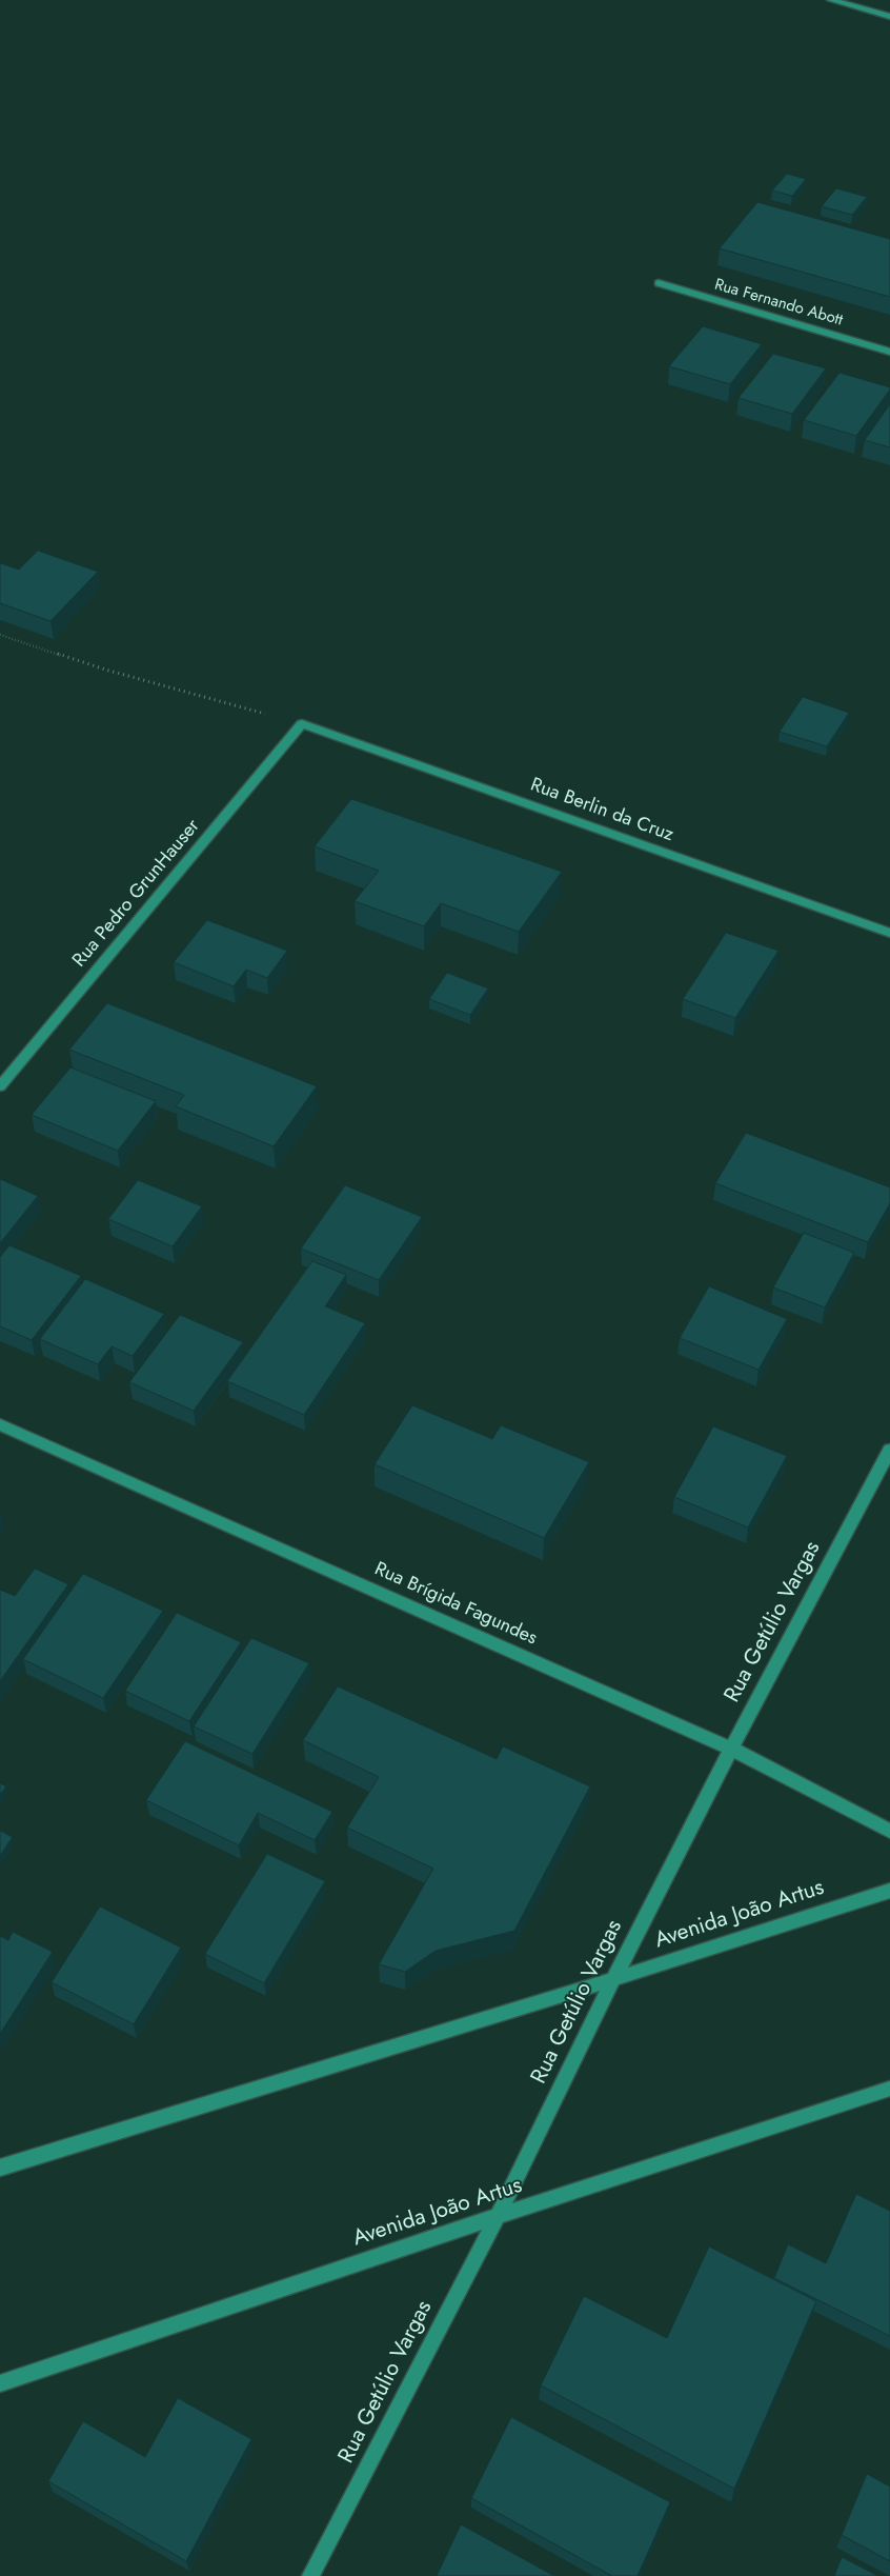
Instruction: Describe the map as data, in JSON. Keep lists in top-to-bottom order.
{
  "streets": {
    "street": [
      "Rua Fernando Abott",
      "Rua Berlin da Cruz",
      "Rua Pedro GrunHauser",
      "Rua Brígida Fagundes",
      "Rua Getúlio Vargas",
      "Avenida João Artus"
    ]
  },
  "crossings": [
    ["Rua Berlin da Cruz", "Rua Pedro GrunHauser"],
    ["Rua Brígida Fagundes", "Rua Getúlio Vargas"],
    ["Rua Getúlio Vargas", "Avenida João Artus"]
  ]
}
